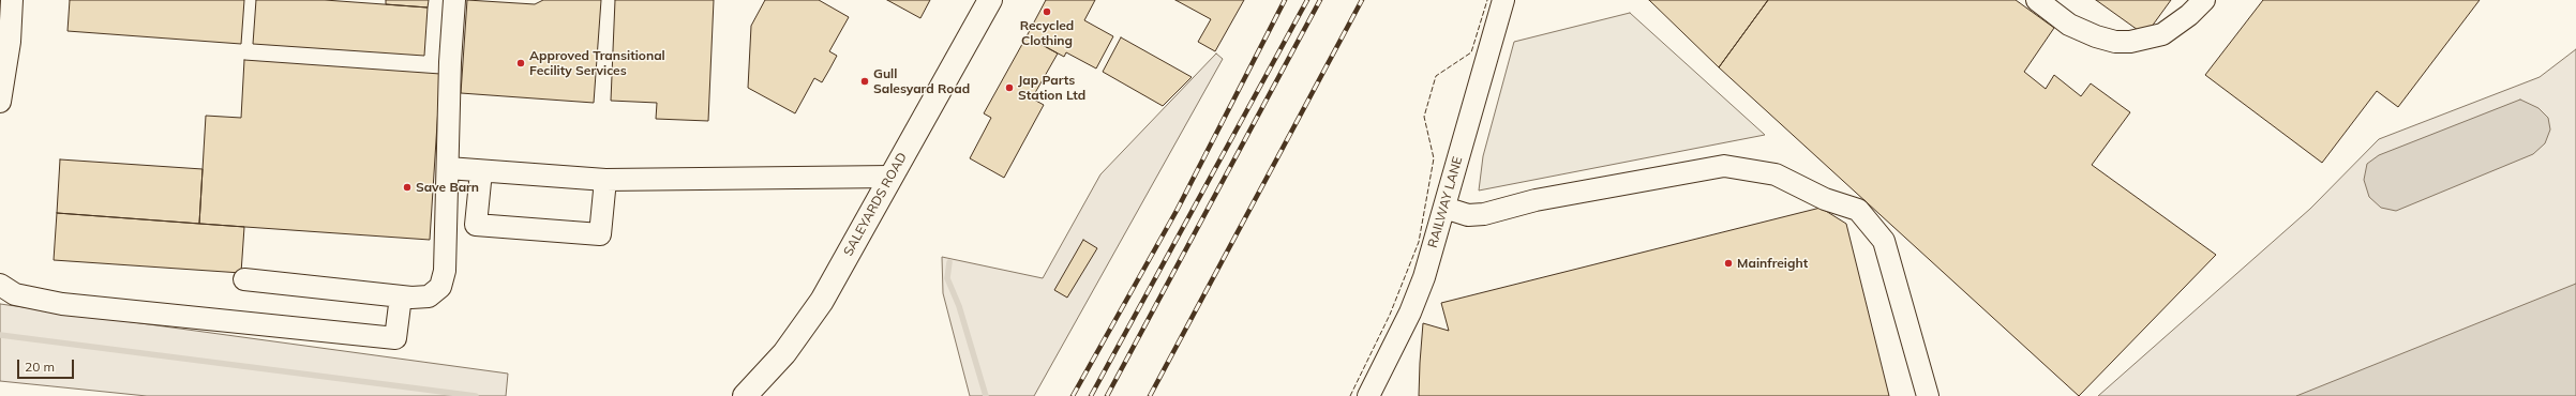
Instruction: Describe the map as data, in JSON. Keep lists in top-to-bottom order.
{
  "streets": {
    "main road": ["SALEYARDS ROAD"],
    "street": ["RAILWAY LANE"]
  },
  "places": [
    "Recycled Clothing",
    "Approved Transitional Fecility Services",
    "Gull Salesyard Road",
    "Jap Parts Station Ltd",
    "Save Barn",
    "Mainfreight"
  ],
  "scale_bar": "20 m"
}
